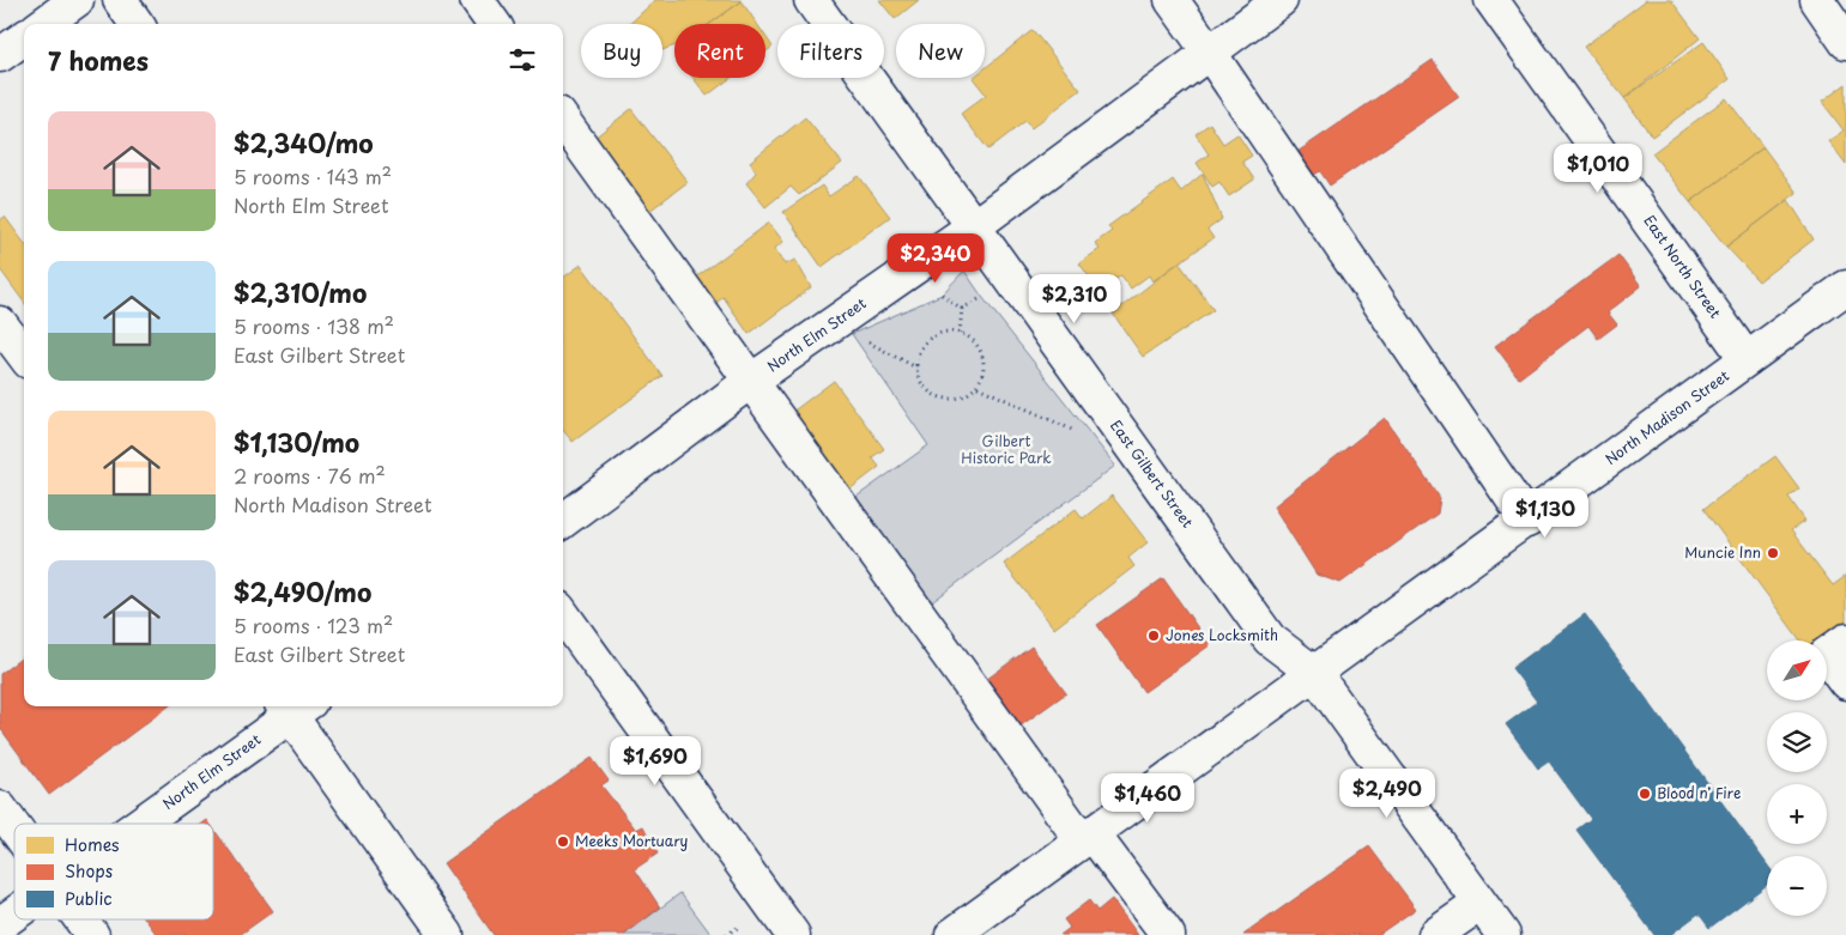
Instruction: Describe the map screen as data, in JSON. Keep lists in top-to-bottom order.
{
  "streets": {
    "street": [
      "East North Street",
      "North Elm Street",
      "North Madison Street",
      "East Gilbert Street"
    ]
  },
  "crossings": [
    ["East North Street", "North Madison Street"],
    ["North Elm Street", "East Gilbert Street"],
    ["North Madison Street", "East Gilbert Street"]
  ],
  "parks": ["Gilbert Historic Park"],
  "places": [
    "Muncie Inn",
    "Jones Locksmith",
    "Blood n' Fire",
    "Meeks Mortuary"
  ],
  "legend": ["Homes", "Shops", "Public"],
  "north": "top right",
  "page": {
    "chip": [
      "Buy",
      "Rent",
      "Filters",
      "New"
    ],
    "heading": "7 homes",
    "list": [
      {
        "name": "$2,340/mo",
        "note": "5 rooms · 143 m² · North Elm Street"
      },
      {
        "name": "$2,310/mo",
        "note": "5 rooms · 138 m² · East Gilbert Street"
      },
      {
        "name": "$1,130/mo",
        "note": "2 rooms · 76 m² · North Madison Street"
      },
      {
        "name": "$2,490/mo",
        "note": "5 rooms · 123 m² · East Gilbert Street"
      }
    ],
    "price": [
      "$1,010",
      "$2,340",
      "$2,310",
      "$1,130",
      "$1,690",
      "$2,490",
      "$1,460"
    ],
    "map_buttons": ["+", "−"]
  }
}
